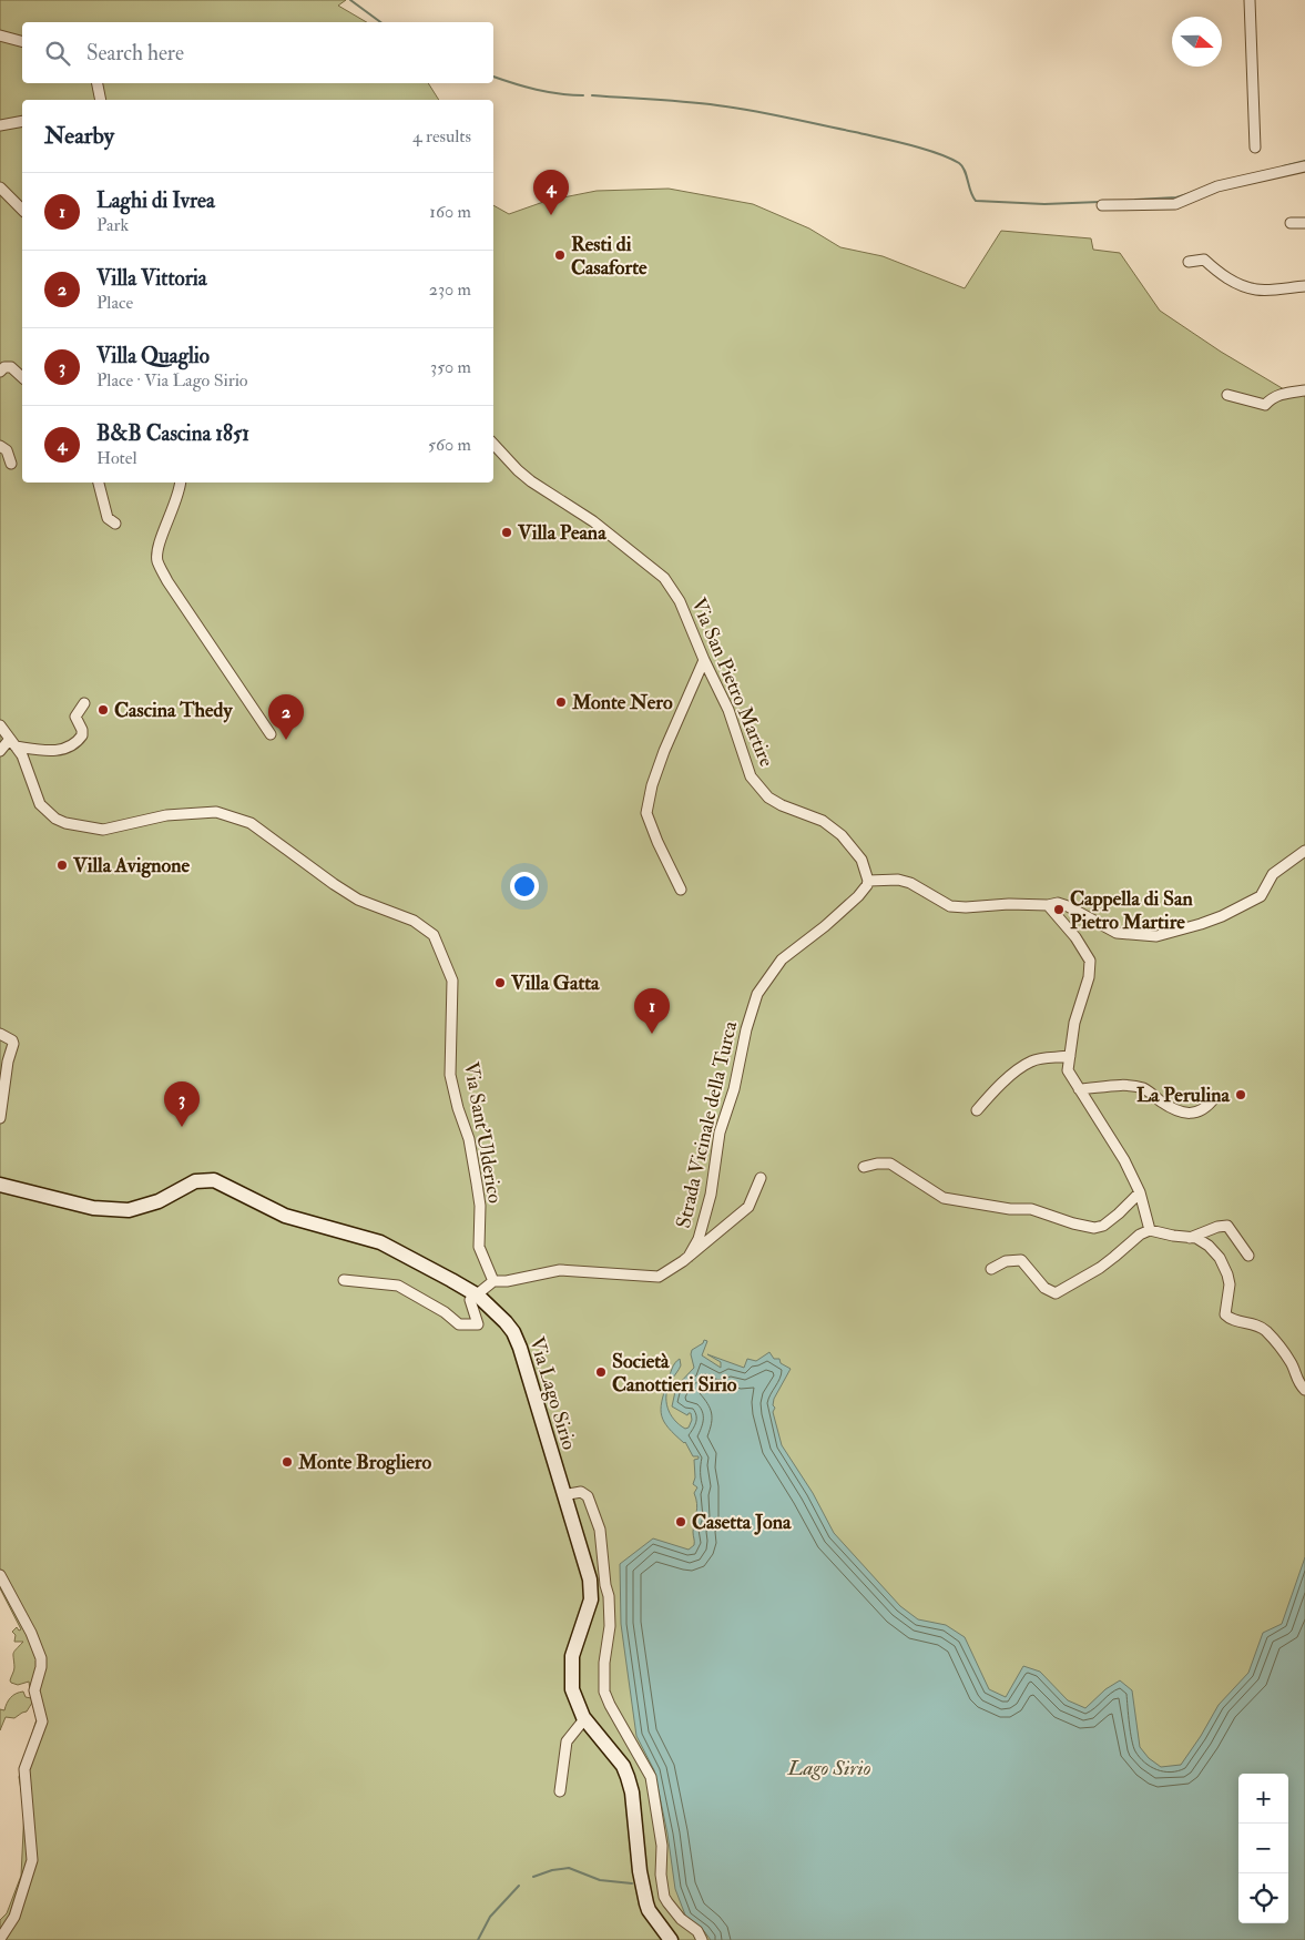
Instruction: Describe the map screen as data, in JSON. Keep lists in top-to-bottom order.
{
  "streets": {
    "main road": ["Via Lago Sirio"],
    "street": ["Via San Pietro Martire", "Strada Vicinale della Turca", "Via Sant'Ulderico"]
  },
  "crossings": [
    ["Via San Pietro Martire", "Strada Vicinale della Turca"]
  ],
  "water": ["Lago Sirio"],
  "places": [
    "Resti di Casaforte",
    "Villa Peana",
    "Monte Nero",
    "Cascina Thedy",
    "Villa Avignone",
    "Cappella di San Pietro Martire",
    "Villa Gatta",
    "La Perulina",
    "Società Canottieri Sirio",
    "Monte Brogliero",
    "Casetta Jona"
  ],
  "north": "right",
  "page": {
    "search": "Search here",
    "heading": ["Nearby", "4 results"],
    "pins": [
      "4",
      "2",
      "1",
      "3"
    ],
    "list": [
      {
        "mark": "1",
        "name": "Laghi di Ivrea",
        "note": "Park",
        "value": "160 m"
      },
      {
        "mark": "2",
        "name": "Villa Vittoria",
        "note": "Place",
        "value": "230 m"
      },
      {
        "mark": "3",
        "name": "Villa Quaglio",
        "note": "Place · Via Lago Sirio",
        "value": "350 m"
      },
      {
        "mark": "4",
        "name": "B&B Cascina 1851",
        "note": "Hotel",
        "value": "560 m"
      }
    ],
    "map_buttons": ["+", "−"]
  }
}
